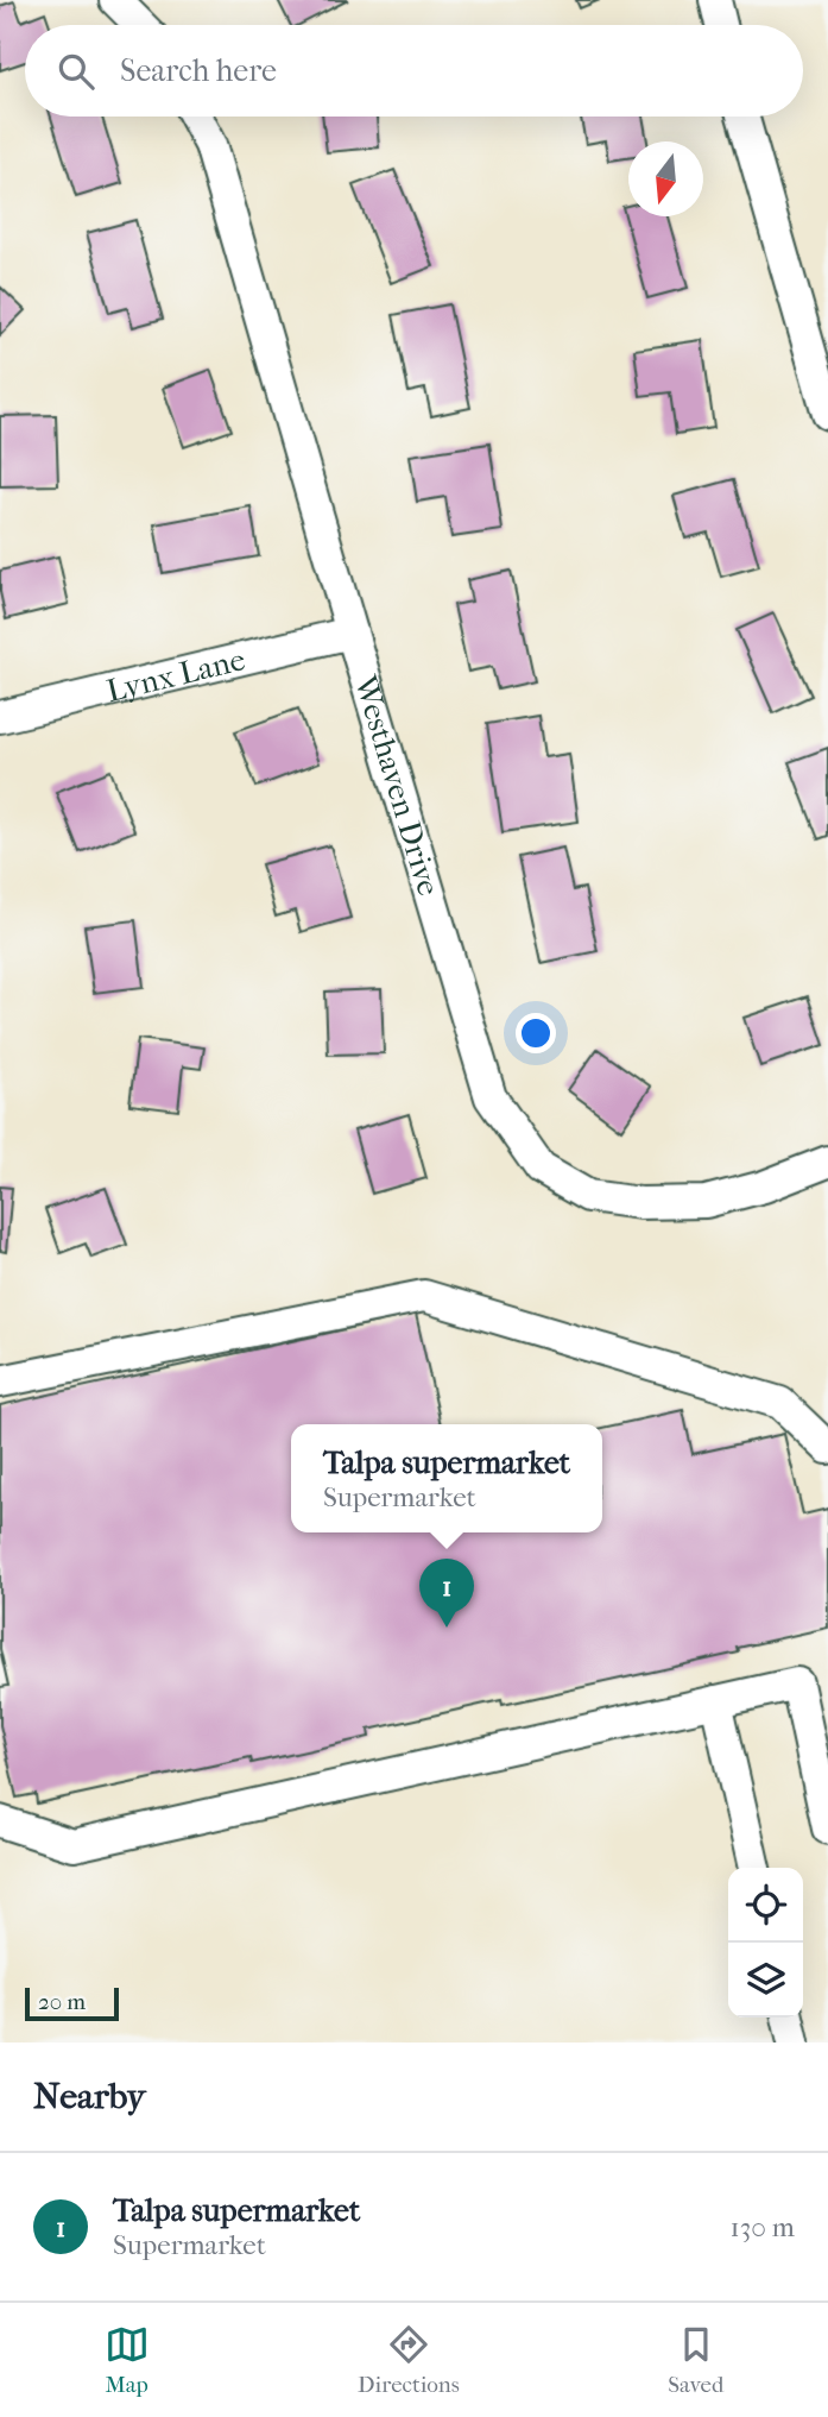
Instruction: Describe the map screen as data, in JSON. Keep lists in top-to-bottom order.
{
  "streets": {
    "street": ["Lynx Lane", "Westhaven Drive"]
  },
  "crossings": [
    ["Lynx Lane", "Westhaven Drive"]
  ],
  "scale_bar": "20 m",
  "north": "bottom",
  "page": {
    "search": "Search here",
    "popup": ["Talpa supermarket", "Supermarket"],
    "pins": "1",
    "scale": "20 m",
    "heading": "Nearby",
    "list": [
      {
        "mark": "1",
        "name": "Talpa supermarket",
        "note": "Supermarket",
        "value": "130 m"
      }
    ],
    "nav": ["Map", "Directions", "Saved"]
  }
}
